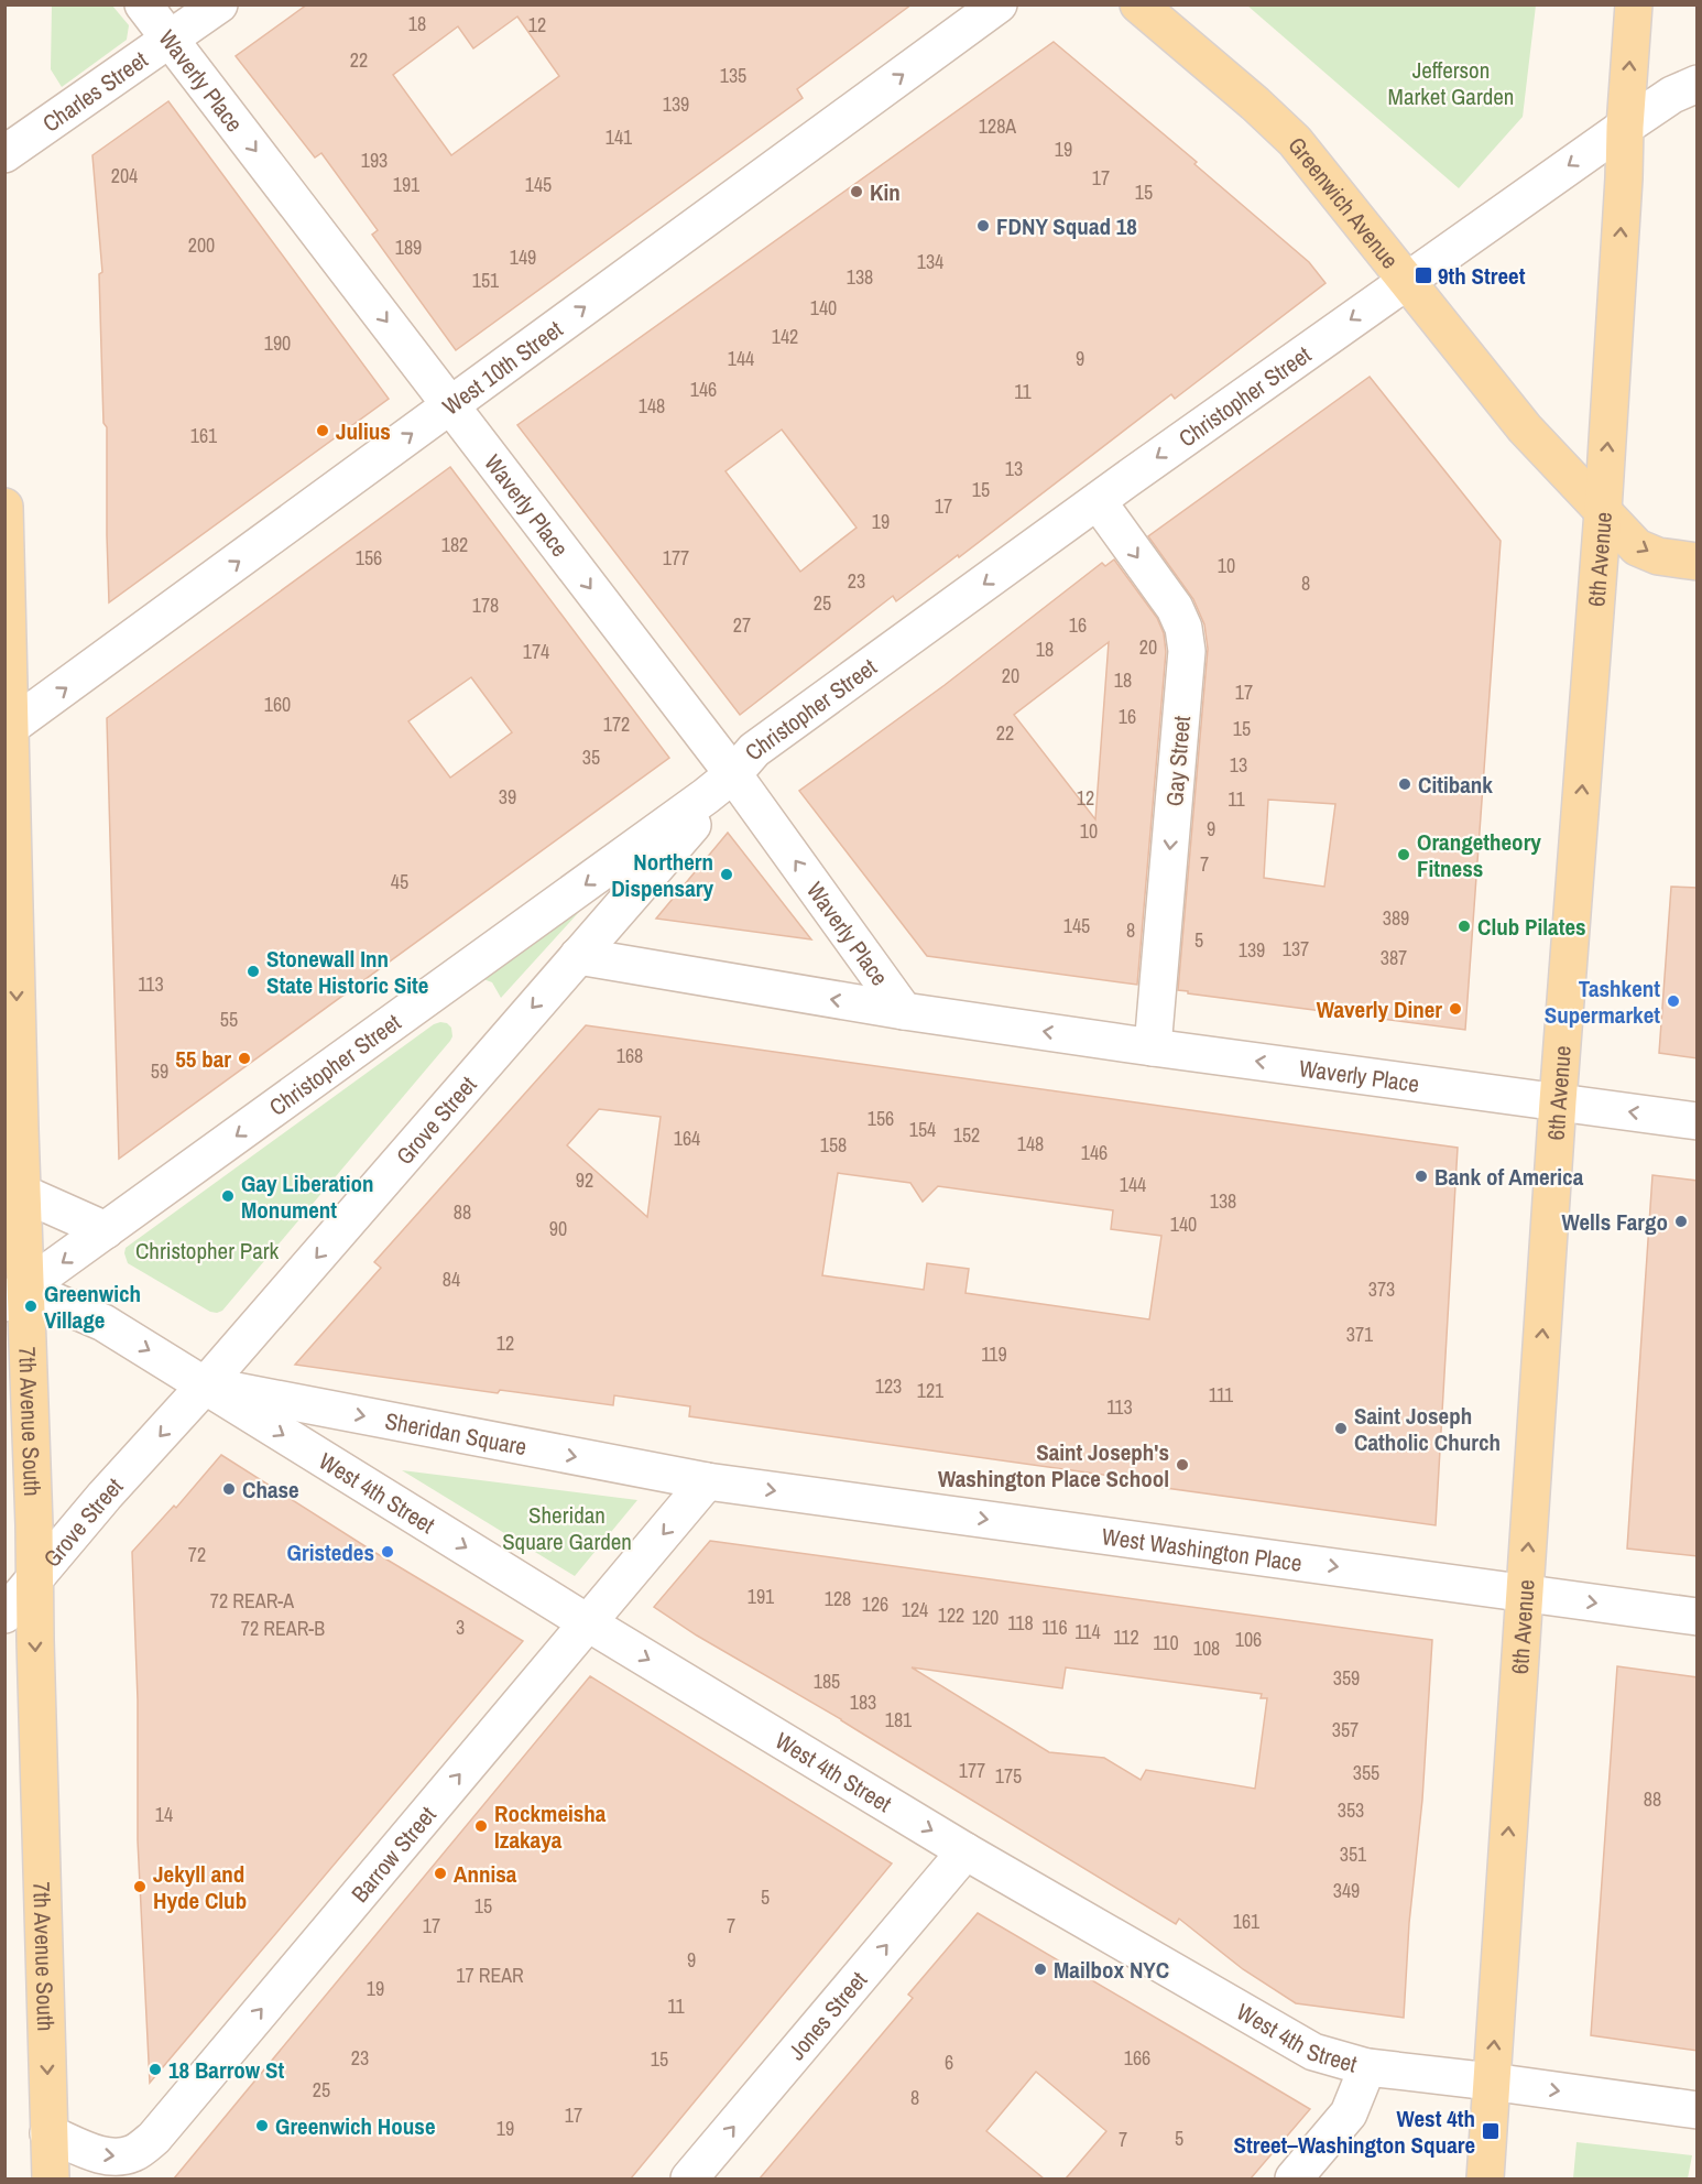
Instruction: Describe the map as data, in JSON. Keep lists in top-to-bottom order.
{
  "streets": {
    "main road": ["Greenwich Avenue", "6th Avenue", "7th Avenue South"],
    "street": [
      "Waverly Place",
      "Charles Street",
      "West 10th Street",
      "Christopher Street",
      "Gay Street",
      "Grove Street",
      "Sheridan Square",
      "West 4th Street",
      "West Washington Place",
      "Barrow Street",
      "Jones Street"
    ]
  },
  "crossings": [
    ["Waverly Place", "Charles Street"],
    ["Waverly Place", "West 10th Street"],
    ["Waverly Place", "Christopher Street"],
    ["Waverly Place", "6th Avenue"],
    ["Waverly Place", "Gay Street"],
    ["Waverly Place", "Grove Street"],
    ["Greenwich Avenue", "Christopher Street"],
    ["Greenwich Avenue", "6th Avenue"],
    ["West 10th Street", "7th Avenue South"],
    ["Christopher Street", "6th Avenue"],
    ["Christopher Street", "Gay Street"],
    ["Christopher Street", "Grove Street"],
    ["Christopher Street", "7th Avenue South"],
    ["Christopher Street", "West 4th Street"],
    ["6th Avenue", "West 4th Street"],
    ["6th Avenue", "West Washington Place"],
    ["Grove Street", "7th Avenue South"],
    ["Grove Street", "Sheridan Square"],
    ["Grove Street", "West 4th Street"],
    ["7th Avenue South", "West 4th Street"],
    ["7th Avenue South", "Barrow Street"],
    ["Sheridan Square", "West 4th Street"],
    ["Sheridan Square", "West Washington Place"],
    ["Sheridan Square", "Barrow Street"],
    ["West 4th Street", "Barrow Street"],
    ["West 4th Street", "Jones Street"],
    ["West Washington Place", "Barrow Street"]
  ],
  "one_way": [
    "West 10th Street",
    "Christopher Street",
    "6th Avenue",
    "Gay Street",
    "Grove Street",
    "7th Avenue South",
    "Sheridan Square",
    "West 4th Street",
    "West Washington Place",
    "Jones Street"
  ],
  "parks": ["Jefferson Market Garden", "Christopher Park", "Sheridan Square Garden"],
  "places": {
    "other": [
      "Kin",
      "FDNY Squad 18",
      "Julius",
      "Citibank",
      "Orangetheory Fitness",
      "Northern Dispensary",
      "Club Pilates",
      "Stonewall Inn State Historic Site",
      "Tashkent Supermarket",
      "Waverly Diner",
      "55 bar",
      "Bank of America",
      "Gay Liberation Monument",
      "Wells Fargo",
      "Greenwich Village",
      "Saint Joseph Catholic Church",
      "Saint Joseph's Washington Place School",
      "Chase",
      "Gristedes",
      "Rockmeisha Izakaya",
      "Annisa",
      "Jekyll and Hyde Club",
      "Mailbox NYC",
      "18 Barrow St",
      "Greenwich House"
    ],
    "transit": ["9th Street", "West 4th Street–Washington Square"]
  },
  "house_numbers": [
    "18",
    "12",
    "22",
    "135",
    "139",
    "128A",
    "141",
    "19",
    "193",
    "204",
    "17",
    "191",
    "145",
    "15",
    "200",
    "189",
    "149",
    "134",
    "138",
    "151",
    "140",
    "142",
    "190",
    "144",
    "9",
    "146",
    "11",
    "148",
    "161",
    "13",
    "15",
    "17",
    "19",
    "182",
    "156",
    "177",
    "10",
    "23",
    "8",
    "25",
    "178",
    "27",
    "16",
    "20",
    "18",
    "174",
    "20",
    "18",
    "17",
    "160",
    "16",
    "172",
    "15",
    "22",
    "35",
    "13",
    "39",
    "12",
    "11",
    "9",
    "10",
    "7",
    "45",
    "389",
    "145",
    "8",
    "5",
    "137",
    "139",
    "387",
    "113",
    "55",
    "168",
    "59",
    "156",
    "154",
    "152",
    "164",
    "148",
    "158",
    "146",
    "92",
    "144",
    "138",
    "88",
    "140",
    "90",
    "84",
    "373",
    "371",
    "12",
    "119",
    "123",
    "121",
    "111",
    "113",
    "72",
    "191",
    "128",
    "72 REAR-A",
    "126",
    "124",
    "122",
    "120",
    "118",
    "3",
    "116",
    "72 REAR-B",
    "114",
    "112",
    "106",
    "110",
    "108",
    "359",
    "185",
    "183",
    "181",
    "357",
    "177",
    "355",
    "175",
    "88",
    "353",
    "14",
    "351",
    "349",
    "5",
    "15",
    "161",
    "17",
    "7",
    "9",
    "17 REAR",
    "19",
    "11",
    "23",
    "166",
    "15",
    "6",
    "25",
    "8",
    "17",
    "19",
    "5",
    "7"
  ]
}
